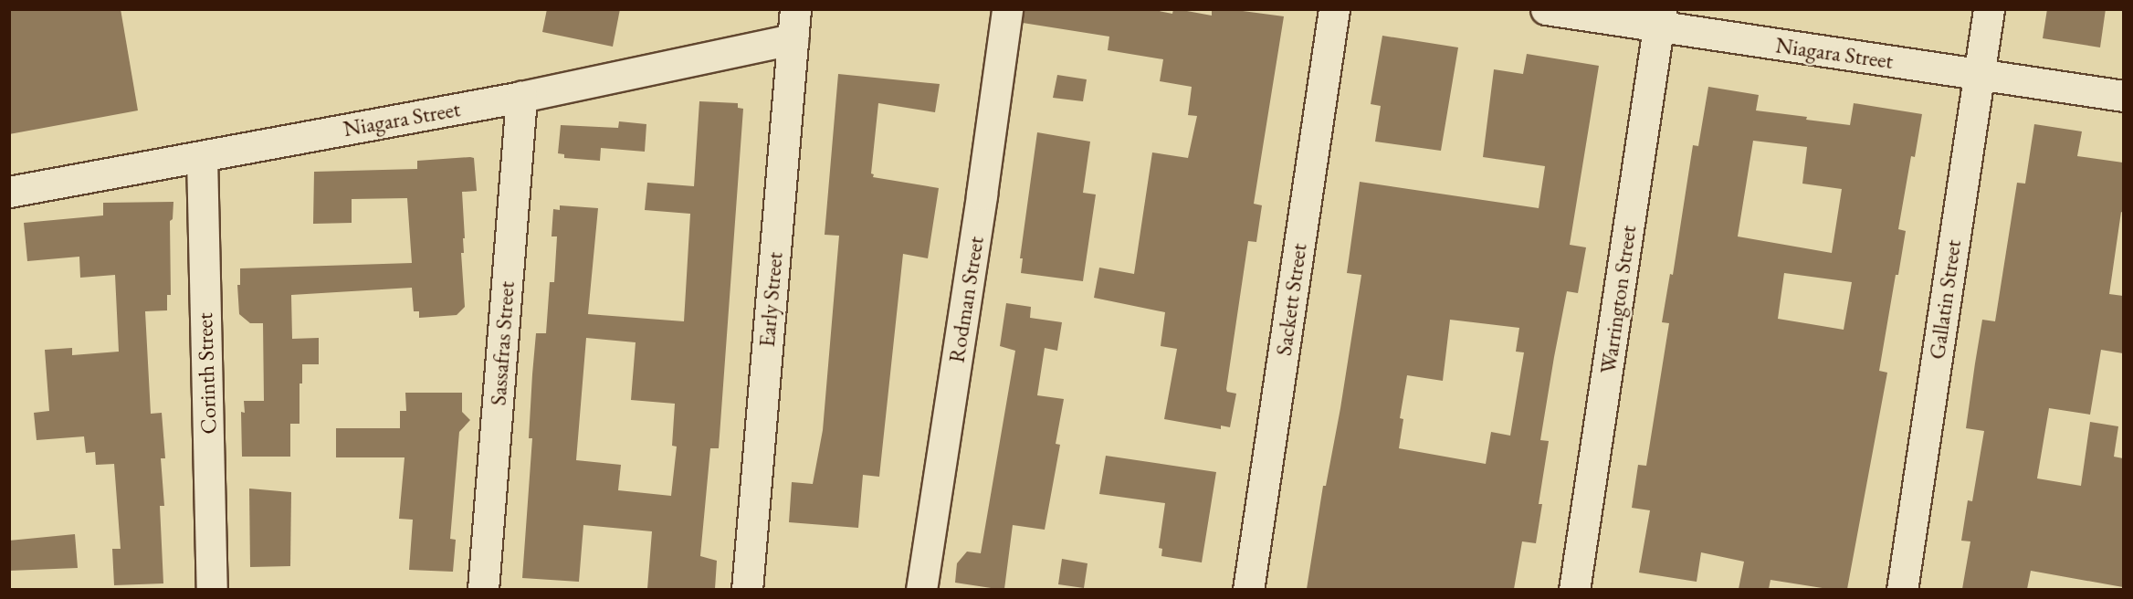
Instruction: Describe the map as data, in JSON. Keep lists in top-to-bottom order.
{
  "streets": {
    "street": [
      "Niagara Street",
      "Early Street",
      "Rodman Street",
      "Sackett Street",
      "Warrington Street",
      "Gallatin Street",
      "Sassafras Street",
      "Corinth Street"
    ]
  },
  "crossings": [
    ["Niagara Street", "Early Street"],
    ["Niagara Street", "Warrington Street"],
    ["Niagara Street", "Gallatin Street"],
    ["Niagara Street", "Sassafras Street"],
    ["Niagara Street", "Corinth Street"]
  ]
}
